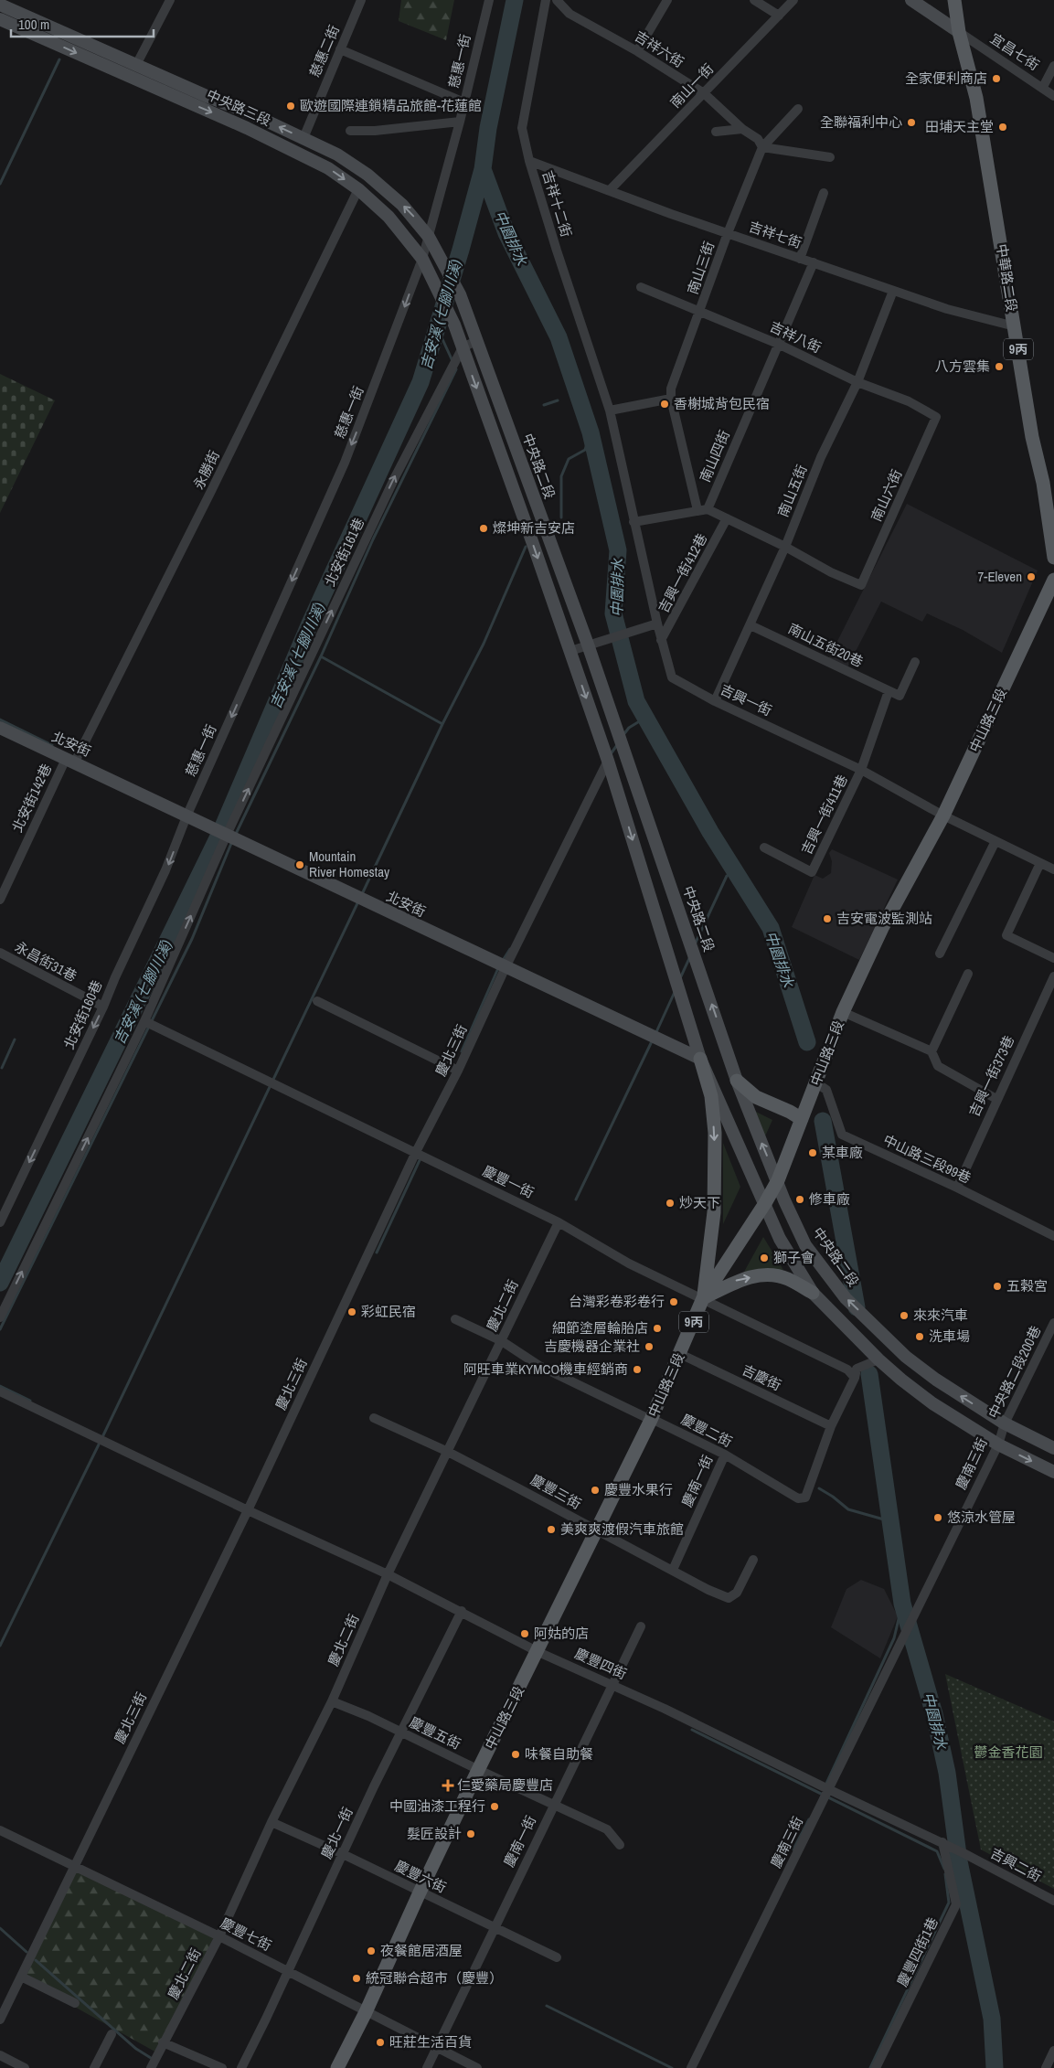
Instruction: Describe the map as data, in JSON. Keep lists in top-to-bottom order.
{
  "streets": {
    "main road": ["中華路二段", "9丙", "中山路三段"],
    "street": [
      "吉祥六街",
      "慈惠二街",
      "宜昌七街",
      "慈惠一街",
      "南山一街",
      "中央路三段",
      "吉祥十二街",
      "吉祥七街",
      "南山三街",
      "吉祥八街",
      "南山四街",
      "中央路二段",
      "永勝街",
      "南山五街",
      "南山六街",
      "北安街161巷",
      "吉興一街412巷",
      "南山五街20巷",
      "吉興一街",
      "北安街",
      "北安街142巷",
      "吉興一街411巷",
      "永昌街31巷",
      "北安街160巷",
      "慶北三街",
      "吉興一街373巷",
      "中山路三段99巷",
      "慶豐一街",
      "慶北二街",
      "中央路二段200巷",
      "吉慶街",
      "慶豐二街",
      "慶南三街",
      "慶南一街",
      "慶豐三街",
      "慶豐四街",
      "慶豐五街",
      "慶北一街",
      "吉興二街",
      "慶豐六街",
      "慶豐七街",
      "慶豐四街1巷"
    ]
  },
  "crossings": [
    ["吉祥六街", "南山一街"],
    ["吉祥六街", "南山三街"],
    ["慈惠二街", "中央路三段"],
    ["宜昌七街", "中華路二段"],
    ["慈惠一街", "中央路三段"],
    ["慈惠一街", "北安街"],
    ["慈惠一街", "北安街160巷"],
    ["南山一街", "吉祥七街"],
    ["中央路三段", "中央路二段"],
    ["中央路三段", "永勝街"],
    ["吉祥十二街", "吉祥七街"],
    ["吉祥十二街", "吉興一街"],
    ["吉祥七街", "南山三街"],
    ["吉祥七街", "中華路二段"],
    ["吉祥七街", "南山四街"],
    ["吉祥七街", "南山五街"],
    ["南山三街", "吉祥八街"],
    ["吉祥八街", "南山四街"],
    ["吉祥八街", "南山五街"],
    ["吉祥八街", "南山六街"],
    ["中央路二段", "北安街161巷"],
    ["中央路二段", "中山路三段"],
    ["中央路二段", "北安街"],
    ["中央路二段", "慶北三街"],
    ["中央路二段", "中央路二段200巷"],
    ["中央路二段", "慶南三街"],
    ["永勝街", "北安街"],
    ["永勝街", "北安街142巷"],
    ["南山五街", "南山六街"],
    ["南山五街", "南山五街20巷"],
    ["南山五街", "吉興一街"],
    ["北安街161巷", "北安街"],
    ["北安街161巷", "慶豐一街"],
    ["吉興一街412巷", "吉興一街"],
    ["吉興一街", "中山路三段"],
    ["吉興一街", "吉興一街411巷"],
    ["中山路三段", "中山路三段99巷"],
    ["中山路三段", "慶豐一街"],
    ["中山路三段", "吉慶街"],
    ["中山路三段", "慶豐二街"],
    ["中山路三段", "慶豐三街"],
    ["中山路三段", "慶豐四街"],
    ["中山路三段", "慶豐五街"],
    ["中山路三段", "慶豐六街"],
    ["中山路三段", "慶豐七街"],
    ["北安街", "北安街142巷"],
    ["北安街", "北安街160巷"],
    ["北安街", "慶北三街"],
    ["永昌街31巷", "北安街160巷"],
    ["慶北三街", "慶豐一街"],
    ["慶北三街", "慶豐四街"],
    ["慶北三街", "慶豐七街"],
    ["吉興一街373巷", "中山路三段99巷"],
    ["慶豐一街", "慶北二街"],
    ["慶豐一街", "慶豐二街"],
    ["慶北二街", "慶豐二街"],
    ["慶北二街", "慶豐三街"],
    ["慶北二街", "慶豐四街"],
    ["慶北二街", "慶豐五街"],
    ["慶北二街", "慶豐六街"],
    ["慶北二街", "慶豐七街"],
    ["中央路二段200巷", "慶南三街"],
    ["吉慶街", "慶豐二街"],
    ["慶豐二街", "慶南一街"],
    ["慶南三街", "慶豐四街"],
    ["慶南一街", "慶豐三街"],
    ["慶南一街", "慶豐四街"],
    ["慶南一街", "慶豐五街"],
    ["慶南一街", "慶豐六街"],
    ["慶南一街", "慶豐七街"],
    ["慶豐四街", "慶北一街"],
    ["慶豐四街", "吉興二街"],
    ["慶豐四街", "慶豐四街1巷"],
    ["慶豐五街", "慶北一街"],
    ["慶北一街", "慶豐六街"],
    ["慶北一街", "慶豐七街"],
    ["吉興二街", "慶豐四街1巷"]
  ],
  "one_way": ["慈惠一街", "北安街161巷", "北安街160巷"],
  "water": ["中園排水", "吉安溪 (七腳川溪)"],
  "parks": ["鬱金香花園"],
  "places": {
    "other": [
      "全家便利商店",
      "歐遊國際連鎖精品旅館-花蓮館",
      "全聯福利中心",
      "田埔天主堂",
      "八方雲集",
      "香榭城背包民宿",
      "燦坤新吉安店",
      "7-Eleven",
      "Mountain River Homestay",
      "吉安電波監測站",
      "某車廠",
      "修車廠",
      "炒天下",
      "獅子會",
      "五榖宮",
      "台灣彩卷彩卷行",
      "彩虹民宿",
      "來來汽車",
      "細節塗層輪胎店",
      "洗車場",
      "吉慶機器企業社",
      "阿旺車業KYMCO機車經銷商",
      "慶豐水果行",
      "悠涼水管屋",
      "美爽爽渡假汽車旅館",
      "阿姑的店",
      "味餐自助餐",
      "中國油漆工程行",
      "髮匠設計",
      "夜餐館居酒屋",
      "統冠聯合超市（慶豐）",
      "旺莊生活百貨"
    ],
    "health": ["仁愛藥局慶豐店"]
  },
  "scale_bar": "100 m"
}
